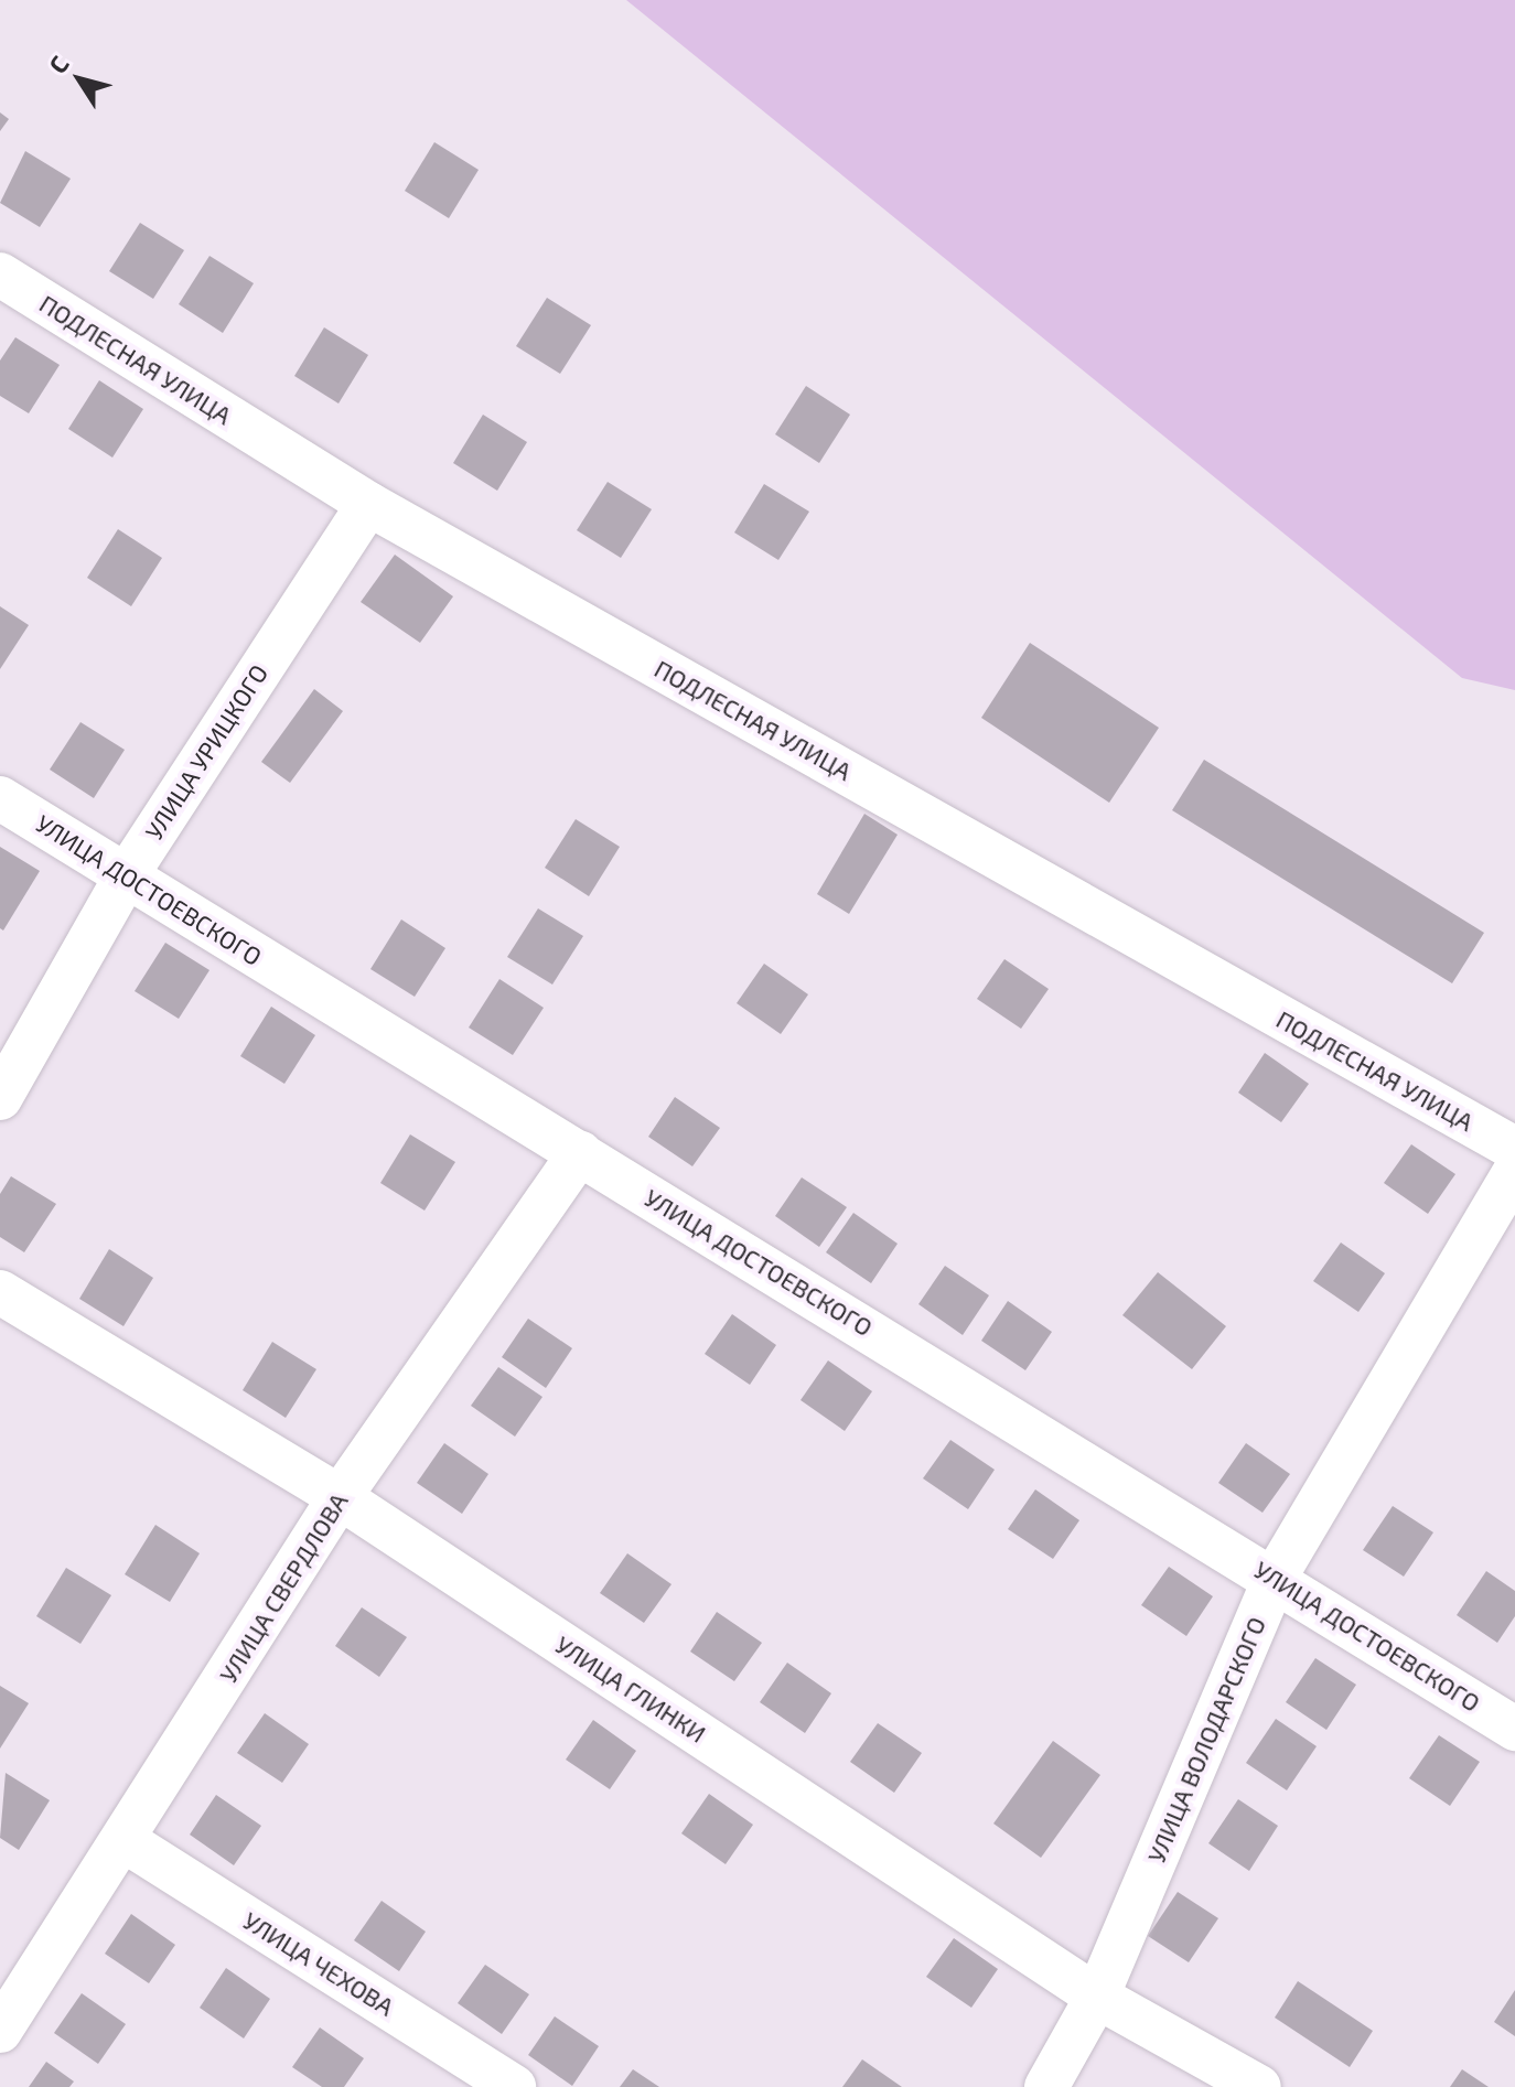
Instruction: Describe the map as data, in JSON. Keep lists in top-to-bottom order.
{
  "streets": {
    "street": [
      "ПОДЛЕСНАЯ УЛИЦА",
      "УЛИЦА УРИЦКОГО",
      "УЛИЦА ДОСТОЕВСКОГО",
      "УЛИЦА СВЕРДЛОВА",
      "УЛИЦА ГЛИНКИ",
      "УЛИЦА ВОЛОДАРСКОГО",
      "УЛИЦА ЧЕХОВА"
    ]
  },
  "crossings": [
    ["ПОДЛЕСНАЯ УЛИЦА", "УЛИЦА УРИЦКОГО"],
    ["УЛИЦА УРИЦКОГО", "УЛИЦА ДОСТОЕВСКОГО"],
    ["УЛИЦА ДОСТОЕВСКОГО", "УЛИЦА СВЕРДЛОВА"],
    ["УЛИЦА ДОСТОЕВСКОГО", "УЛИЦА ВОЛОДАРСКОГО"],
    ["УЛИЦА СВЕРДЛОВА", "УЛИЦА ГЛИНКИ"],
    ["УЛИЦА СВЕРДЛОВА", "УЛИЦА ЧЕХОВА"],
    ["УЛИЦА ГЛИНКИ", "УЛИЦА ВОЛОДАРСКОГО"]
  ],
  "north": "top left"
}
